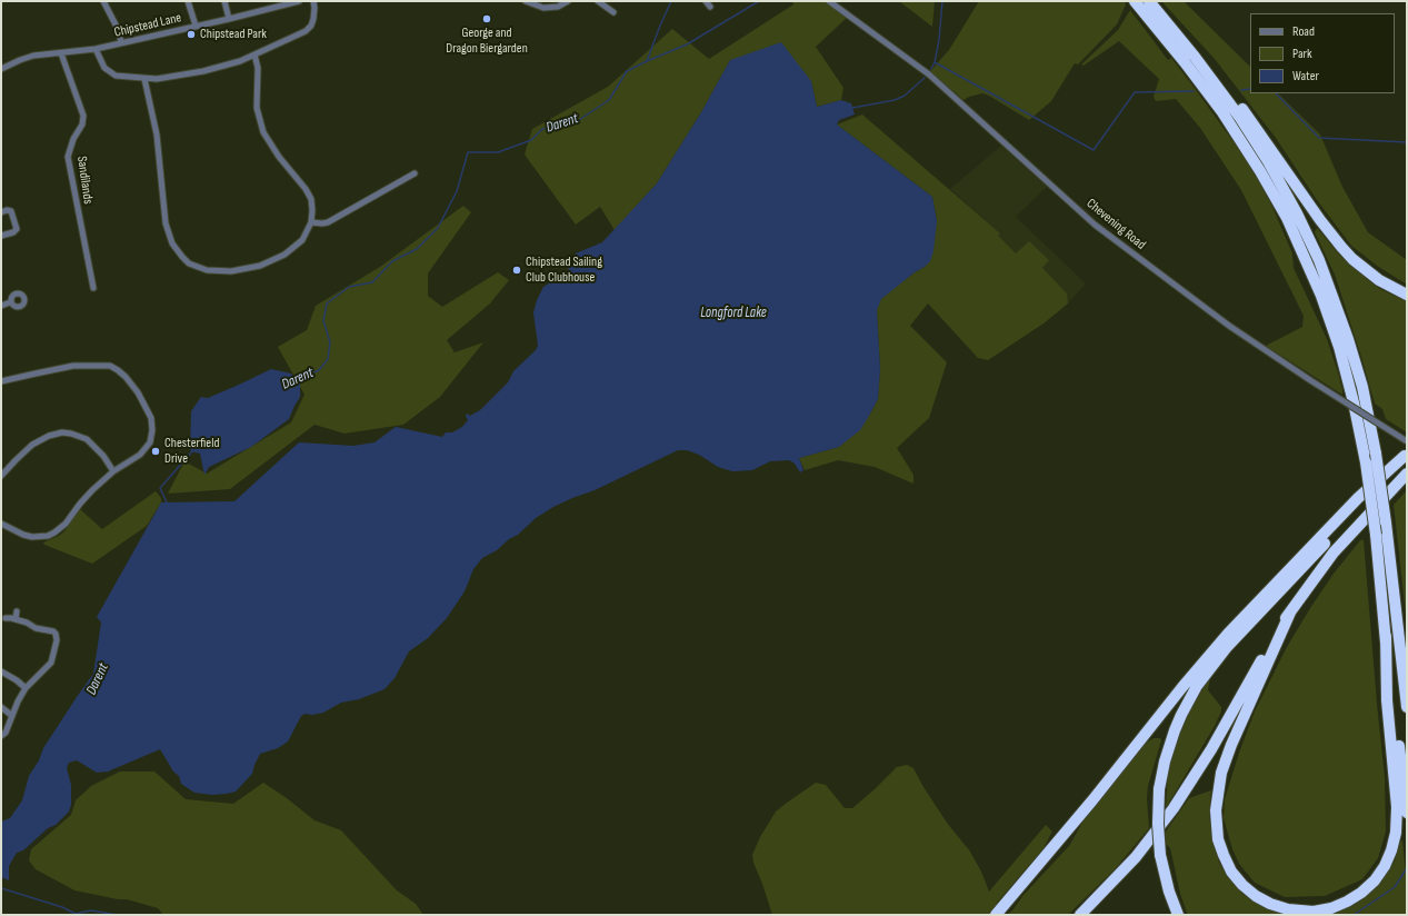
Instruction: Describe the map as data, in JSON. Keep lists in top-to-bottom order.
{
  "streets": {
    "street": ["Chipstead Lane", "Sandilands", "Chevening Road"]
  },
  "crossings": [
    ["Chipstead Lane", "Sandilands"]
  ],
  "water": ["Darent", "Longford Lake"],
  "places": [
    "George and Dragon Biergarden",
    "Chipstead Park",
    "Chipstead Sailing Club Clubhouse",
    "Chesterfield Drive"
  ],
  "legend": ["Road", "Park", "Water"]
}
